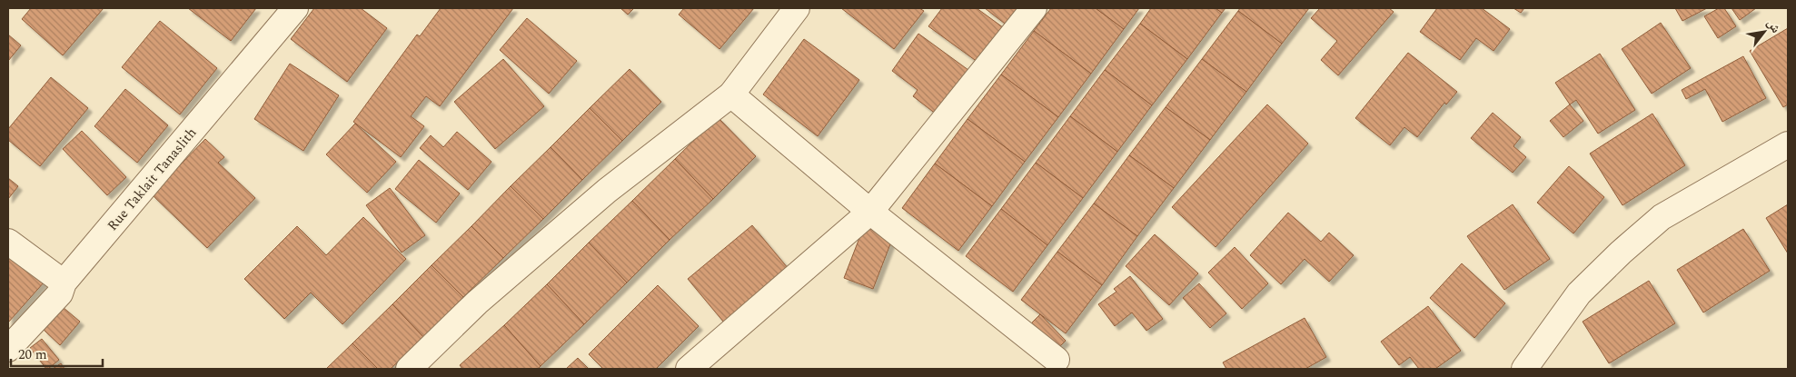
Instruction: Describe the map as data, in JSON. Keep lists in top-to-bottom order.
{
  "streets": {
    "street": ["Rue Taklait Tanaslith"]
  },
  "scale_bar": "20 m",
  "north": "top right"
}
